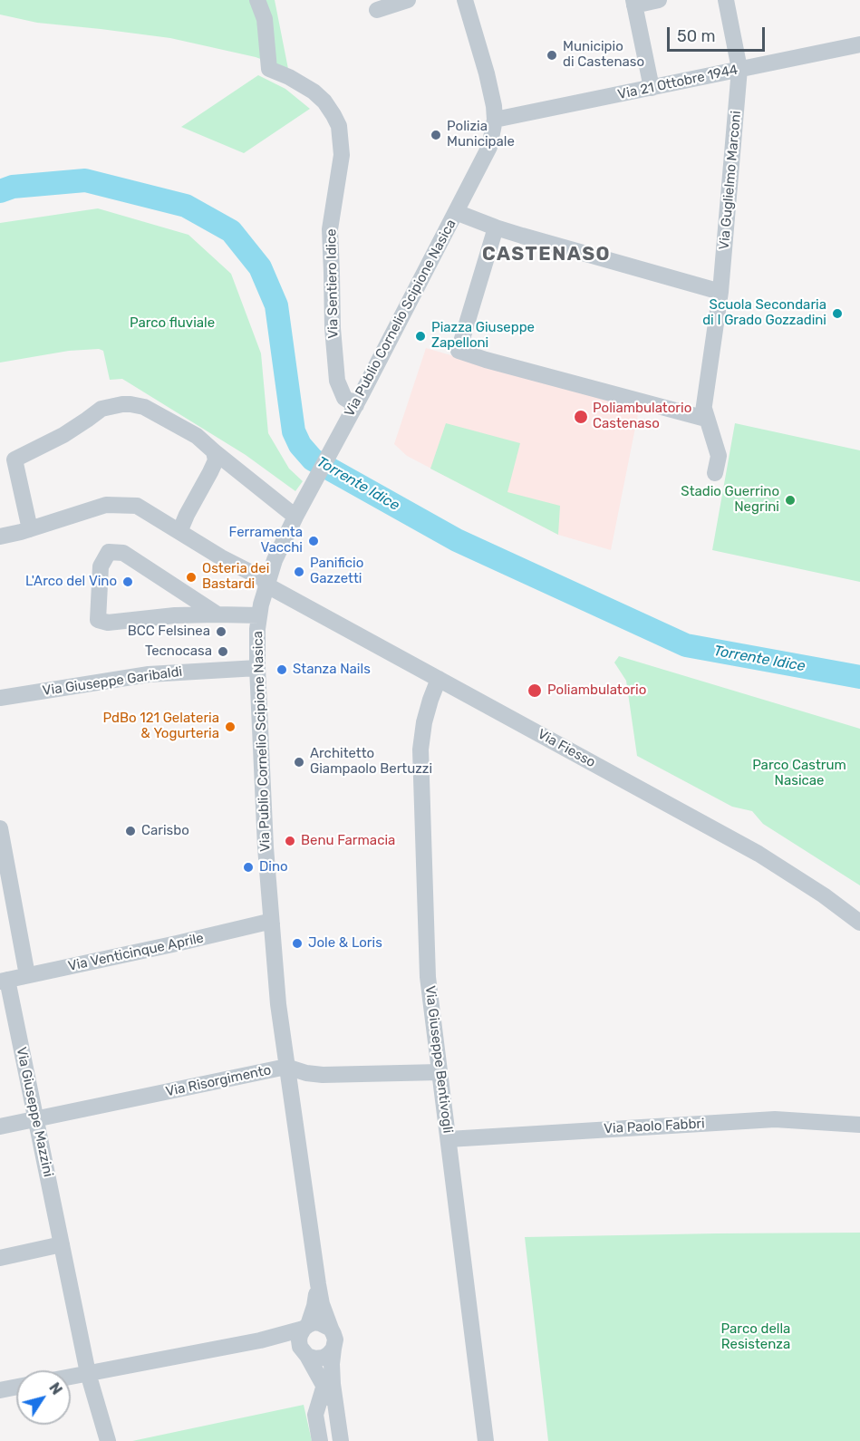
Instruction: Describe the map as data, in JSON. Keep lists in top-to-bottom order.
{
  "streets": {
    "street": [
      "Via 21 Ottobre 1944",
      "Via Guglielmo Marconi",
      "Via Sentiero Idice",
      "Via Publio Cornelio Scipione Nasica",
      "Via Giuseppe Garibaldi",
      "Via Fiesso",
      "Via Venticinque Aprile",
      "Via Giuseppe Bentivogli",
      "Via Risorgimento",
      "Via Giuseppe Mazzini",
      "Via Paolo Fabbri"
    ]
  },
  "crossings": [
    ["Via 21 Ottobre 1944", "Via Guglielmo Marconi"],
    ["Via 21 Ottobre 1944", "Via Publio Cornelio Scipione Nasica"],
    ["Via Sentiero Idice", "Via Publio Cornelio Scipione Nasica"],
    ["Via Publio Cornelio Scipione Nasica", "Via Giuseppe Garibaldi"],
    ["Via Publio Cornelio Scipione Nasica", "Via Fiesso"],
    ["Via Publio Cornelio Scipione Nasica", "Via Venticinque Aprile"],
    ["Via Publio Cornelio Scipione Nasica", "Via Risorgimento"],
    ["Via Fiesso", "Via Giuseppe Bentivogli"],
    ["Via Venticinque Aprile", "Via Giuseppe Mazzini"],
    ["Via Giuseppe Bentivogli", "Via Risorgimento"],
    ["Via Giuseppe Bentivogli", "Via Paolo Fabbri"],
    ["Via Risorgimento", "Via Giuseppe Mazzini"]
  ],
  "districts": ["CASTENASO"],
  "water": ["Torrente Idice"],
  "parks": ["Parco fluviale", "Parco Castrum Nasicae", "Parco della Resistenza"],
  "places": [
    "Municipio di Castenaso",
    "Polizia Municipale",
    "Scuola Secondaria di I Grado Gozzadini",
    "Piazza Giuseppe Zapelloni",
    "Poliambulatorio Castenaso",
    "Stadio Guerrino Negrini",
    "Ferramenta Vacchi",
    "Panificio Gazzetti",
    "Osteria dei Bastardi",
    "L'Arco del Vino",
    "BCC Felsinea",
    "Tecnocasa",
    "Stanza Nails",
    "Poliambulatorio",
    "PdBo 121 Gelateria & Yogurteria",
    "Architetto Giampaolo Bertuzzi",
    "Carisbo",
    "Benu Farmacia",
    "Dino",
    "Jole & Loris"
  ],
  "scale_bar": "50 m",
  "north": "top right"
}
